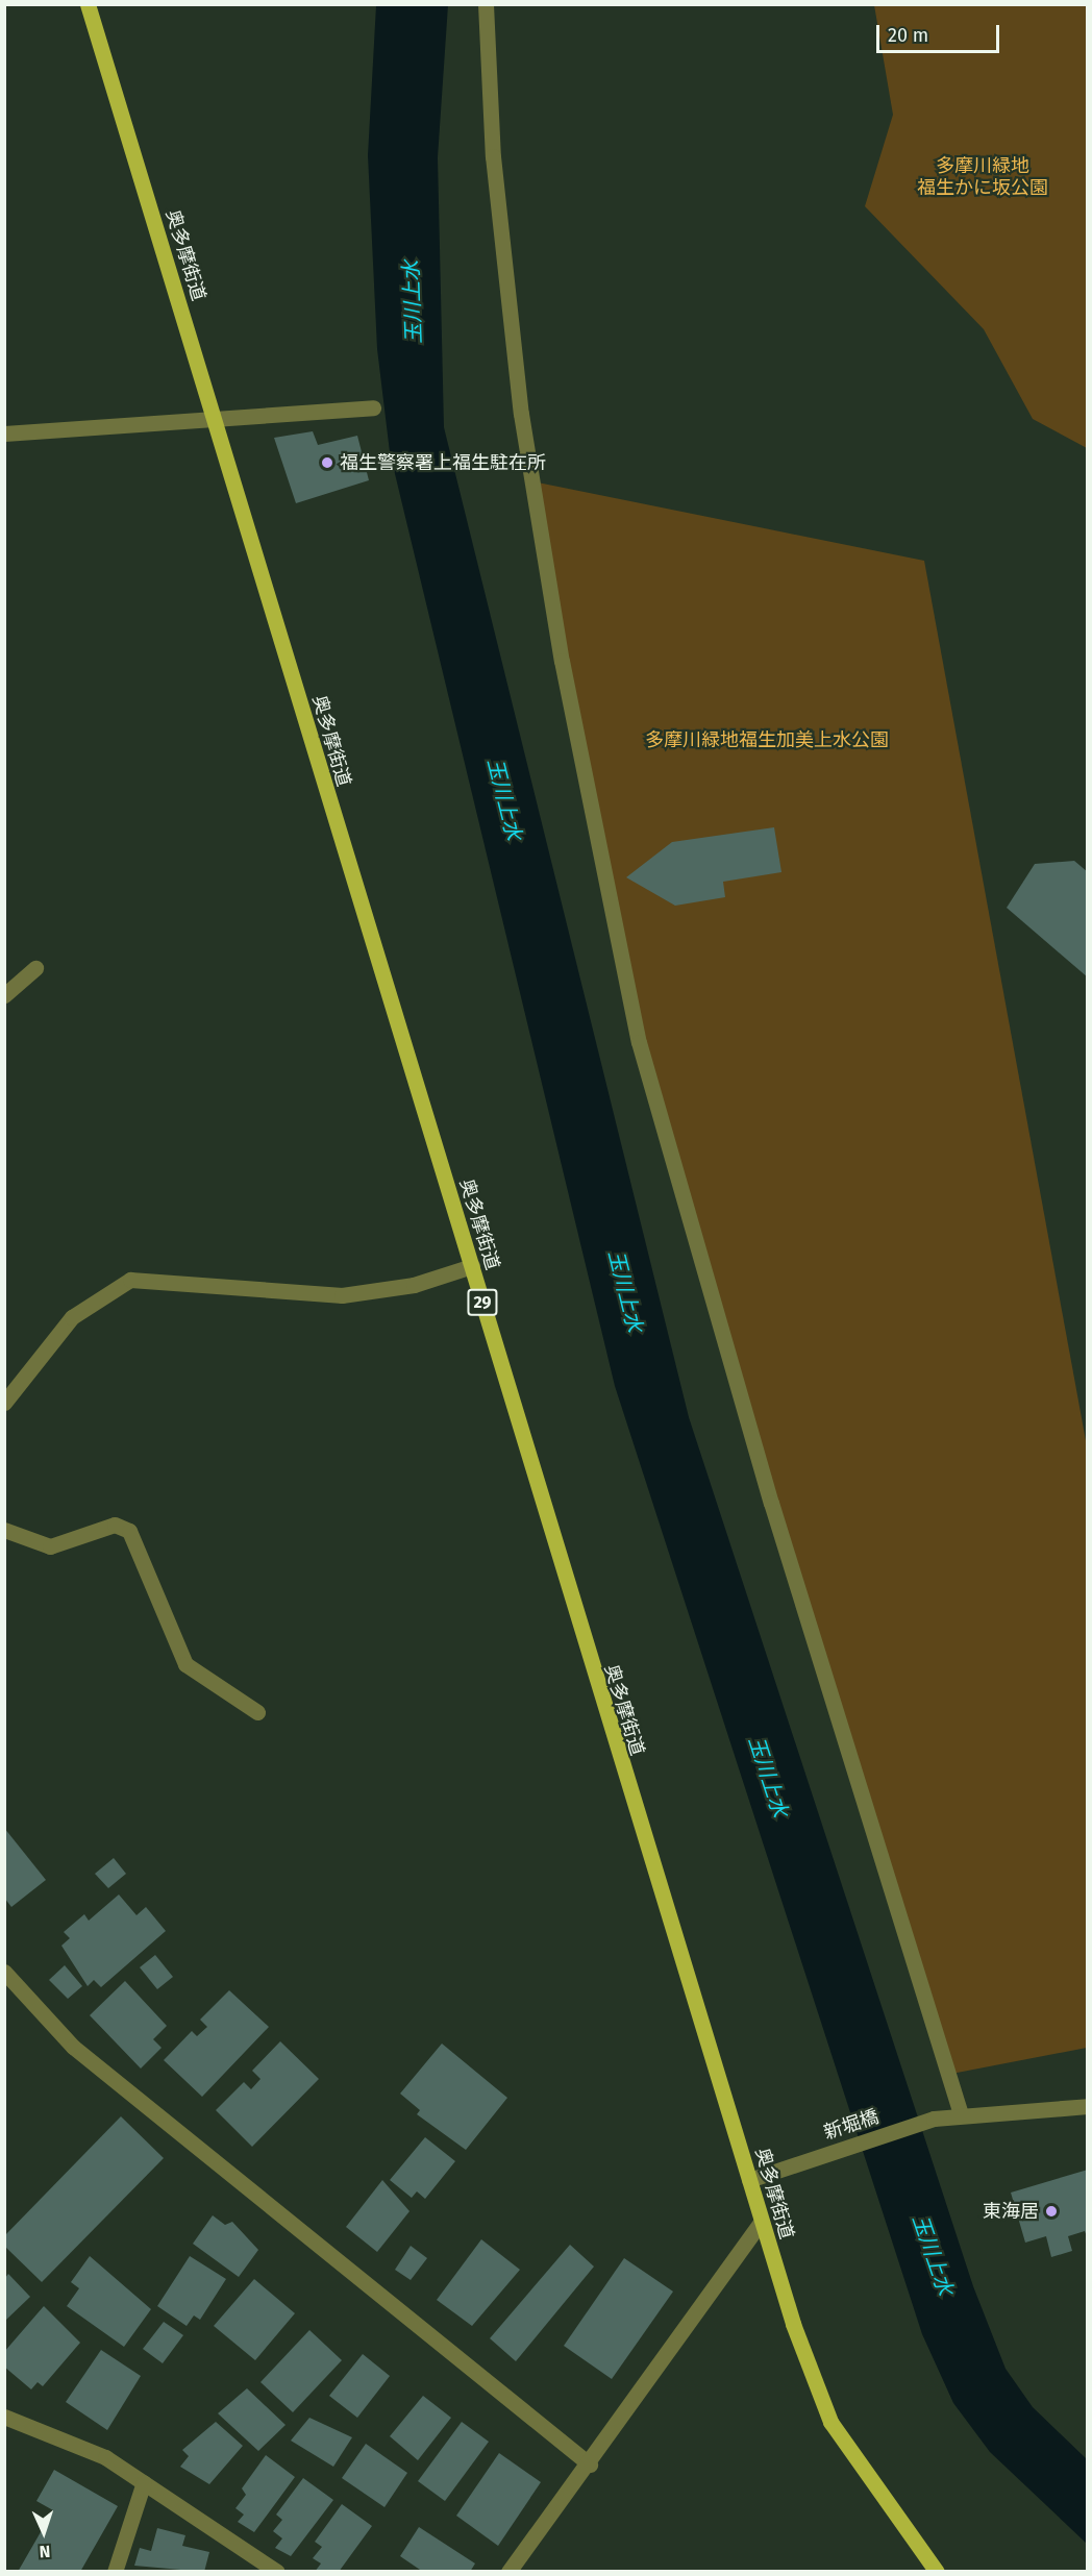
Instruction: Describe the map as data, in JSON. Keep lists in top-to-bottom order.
{
  "streets": {
    "main road": ["奥多摩街道", "29"],
    "street": ["新堀橋"]
  },
  "crossings": [
    ["奥多摩街道", "新堀橋"]
  ],
  "water": ["玉川上水"],
  "parks": ["多摩川緑地 福生かに坂公園", "多摩川緑地福生加美上水公園"],
  "places": ["福生警察署上福生駐在所", "東海居"],
  "scale_bar": "20 m",
  "north": "bottom"
}
